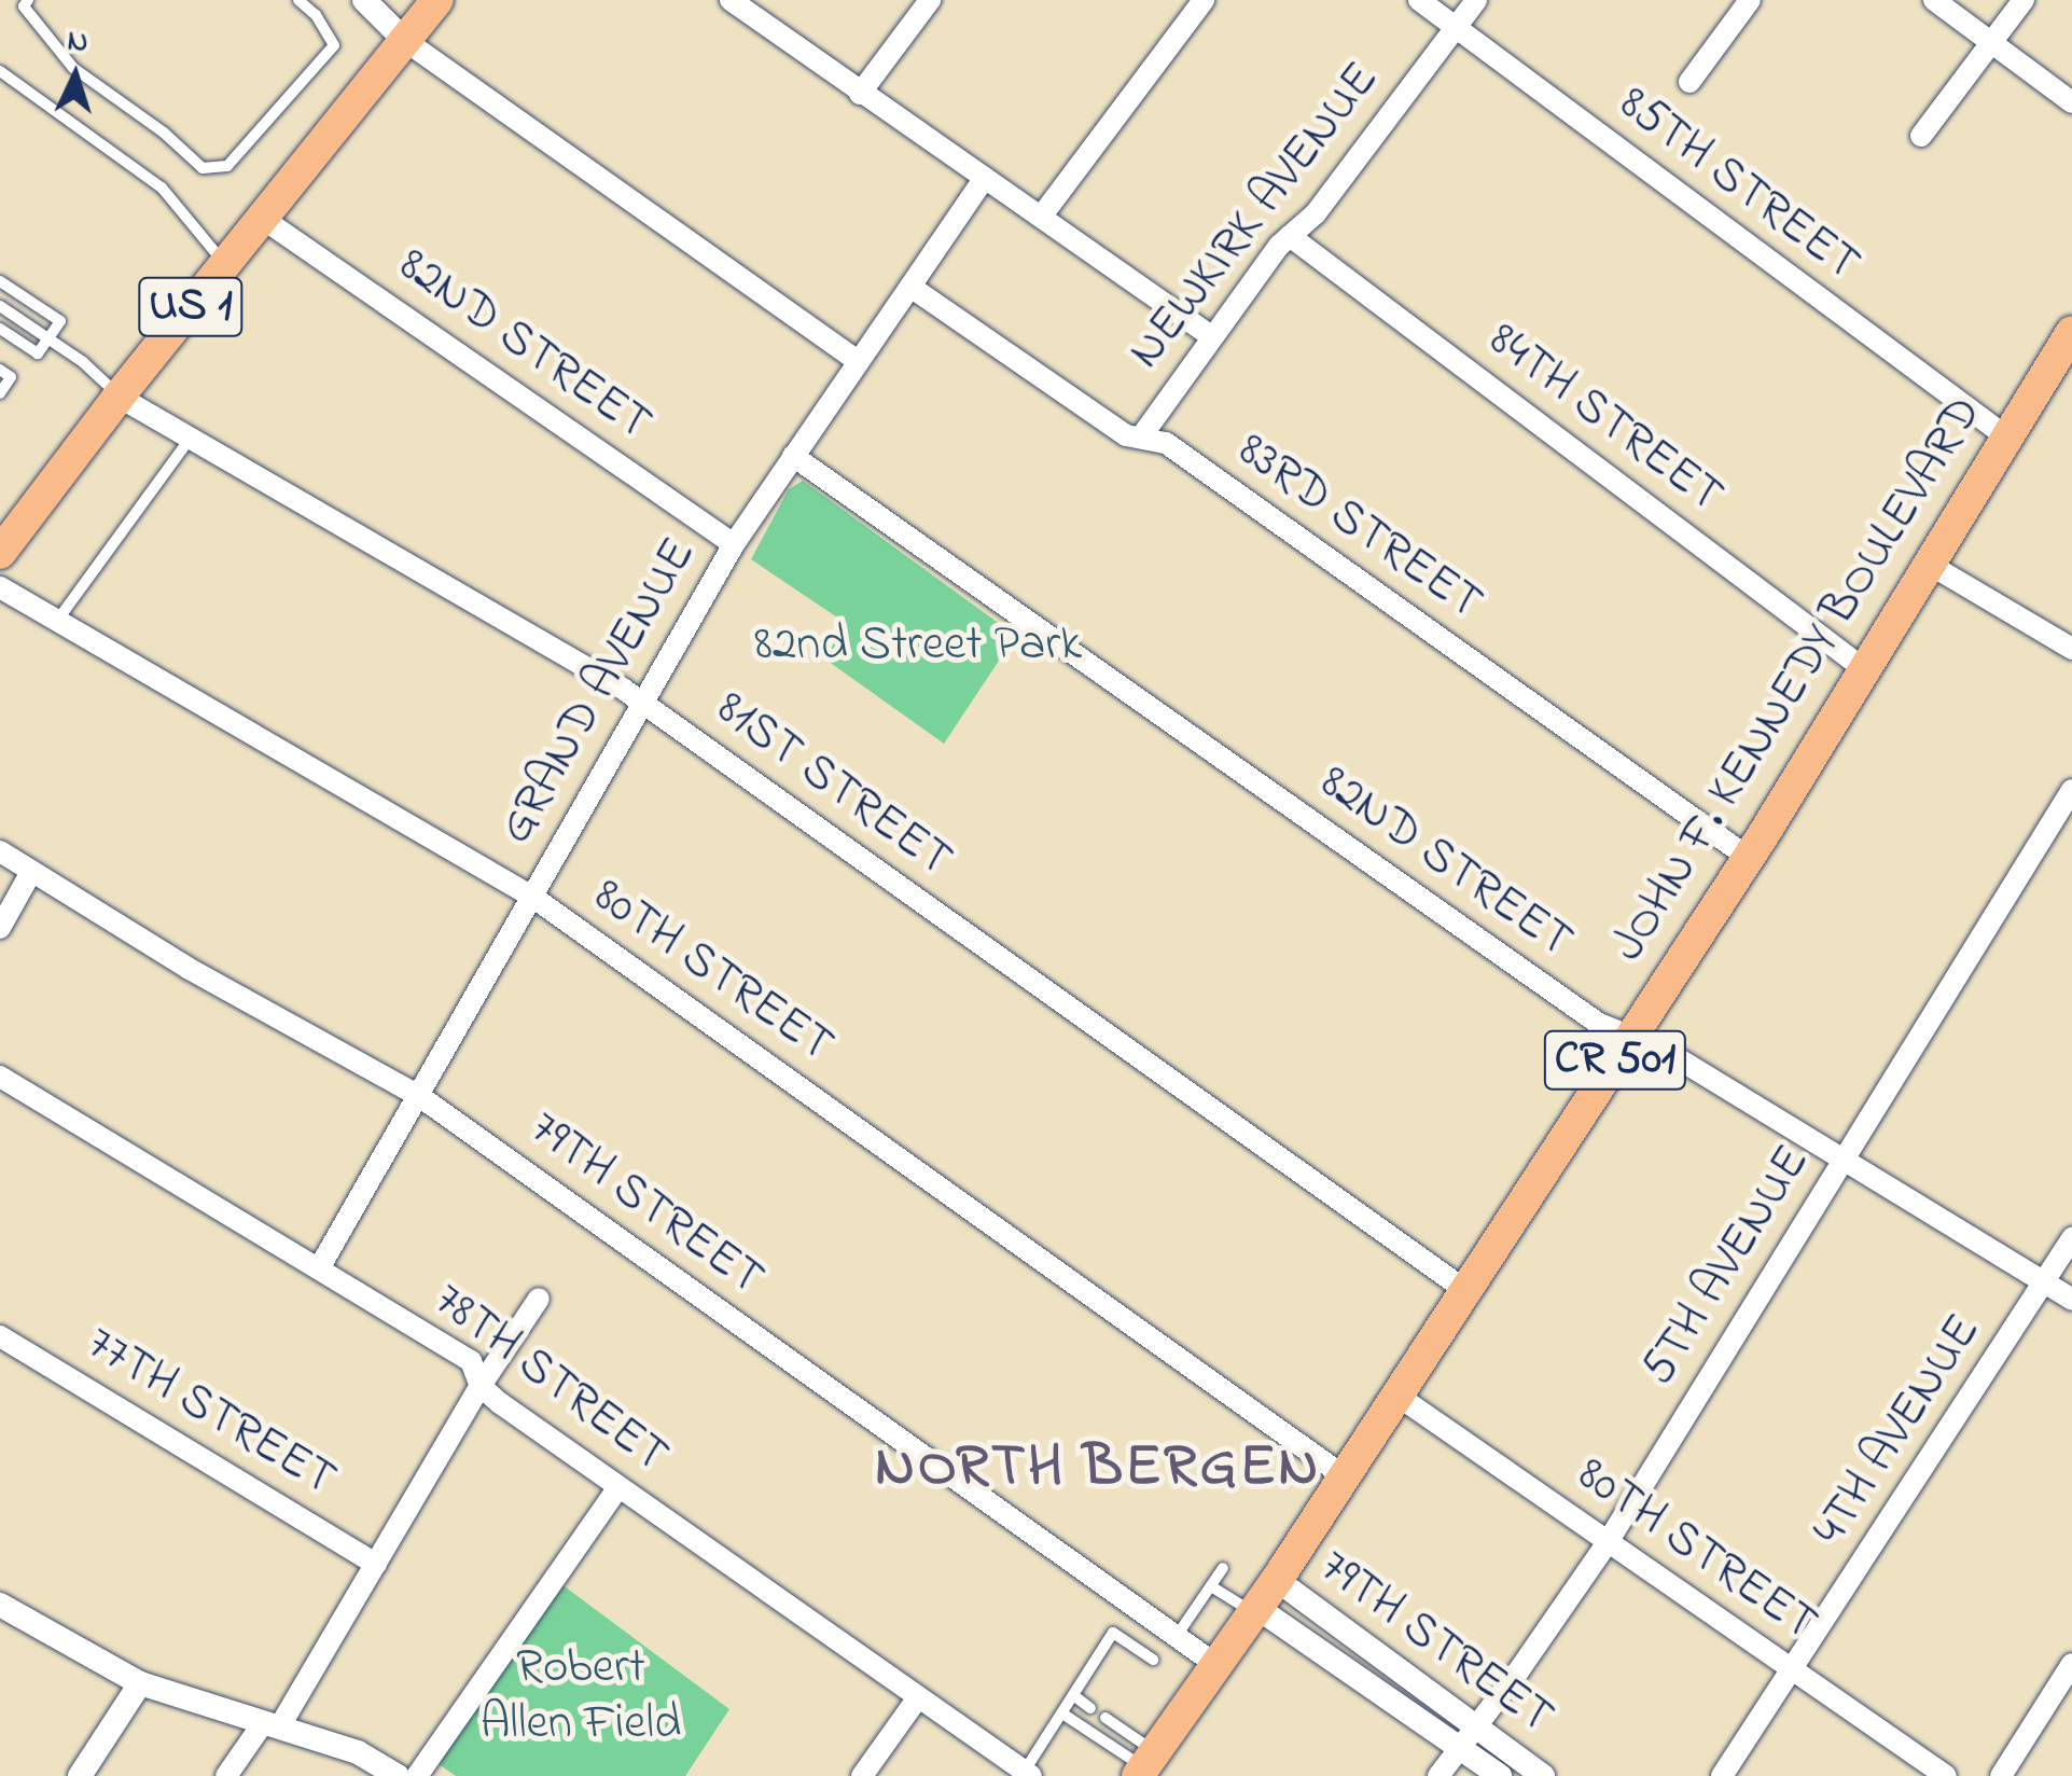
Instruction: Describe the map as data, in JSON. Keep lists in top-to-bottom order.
{
  "streets": {
    "main road": ["US 1", "JOHN F. KENNEDY BOULEVARD", "CR 501"],
    "street": [
      "85TH STREET",
      "NEWKIRK AVENUE",
      "82ND STREET",
      "84TH STREET",
      "83RD STREET",
      "GRAND AVENUE",
      "81ST STREET",
      "80TH STREET",
      "79TH STREET",
      "5TH AVENUE",
      "78TH STREET",
      "77TH STREET",
      "4TH AVENUE"
    ]
  },
  "crossings": [
    ["85TH STREET", "NEWKIRK AVENUE"],
    ["85TH STREET", "JOHN F. KENNEDY BOULEVARD"],
    ["NEWKIRK AVENUE", "84TH STREET"],
    ["NEWKIRK AVENUE", "83RD STREET"],
    ["US 1", "82ND STREET"],
    ["US 1", "81ST STREET"],
    ["82ND STREET", "JOHN F. KENNEDY BOULEVARD"],
    ["82ND STREET", "GRAND AVENUE"],
    ["82ND STREET", "5TH AVENUE"],
    ["82ND STREET", "4TH AVENUE"],
    ["84TH STREET", "JOHN F. KENNEDY BOULEVARD"],
    ["83RD STREET", "JOHN F. KENNEDY BOULEVARD"],
    ["83RD STREET", "GRAND AVENUE"],
    ["JOHN F. KENNEDY BOULEVARD", "81ST STREET"],
    ["JOHN F. KENNEDY BOULEVARD", "80TH STREET"],
    ["JOHN F. KENNEDY BOULEVARD", "79TH STREET"],
    ["GRAND AVENUE", "81ST STREET"],
    ["GRAND AVENUE", "80TH STREET"],
    ["GRAND AVENUE", "79TH STREET"],
    ["GRAND AVENUE", "78TH STREET"],
    ["80TH STREET", "5TH AVENUE"],
    ["80TH STREET", "4TH AVENUE"],
    ["79TH STREET", "5TH AVENUE"]
  ],
  "districts": ["NORTH BERGEN"],
  "parks": ["82nd Street Park", "Robert Allen Field"],
  "north": "top"
}
